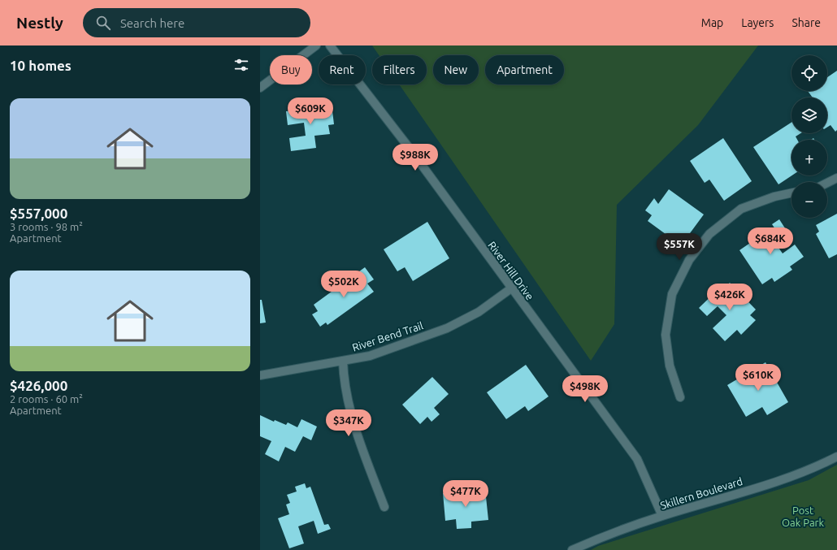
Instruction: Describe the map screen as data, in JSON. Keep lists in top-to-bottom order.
{
  "streets": {
    "street": ["River Hill Drive", "River Bend Trail", "Skillern Boulevard"]
  },
  "crossings": [
    ["River Hill Drive", "River Bend Trail"],
    ["River Hill Drive", "Skillern Boulevard"]
  ],
  "parks": ["Post Oak Park"],
  "page": {
    "header": "Nestly",
    "search": "Search here",
    "nav": ["Map", "Layers", "Share"],
    "heading": "10 homes",
    "map_buttons": ["+", "−"],
    "chip": [
      "Buy",
      "Rent",
      "Filters",
      "New",
      "Apartment"
    ],
    "list": [
      {
        "name": "$557,000",
        "note": "3 rooms · 98 m² · Apartment"
      },
      {
        "name": "$426,000",
        "note": "2 rooms · 60 m² · Apartment"
      }
    ],
    "price": [
      "$609K",
      "$988K",
      "$684K",
      "$557K",
      "$502K",
      "$426K",
      "$610K",
      "$498K",
      "$347K",
      "$477K"
    ]
  }
}
